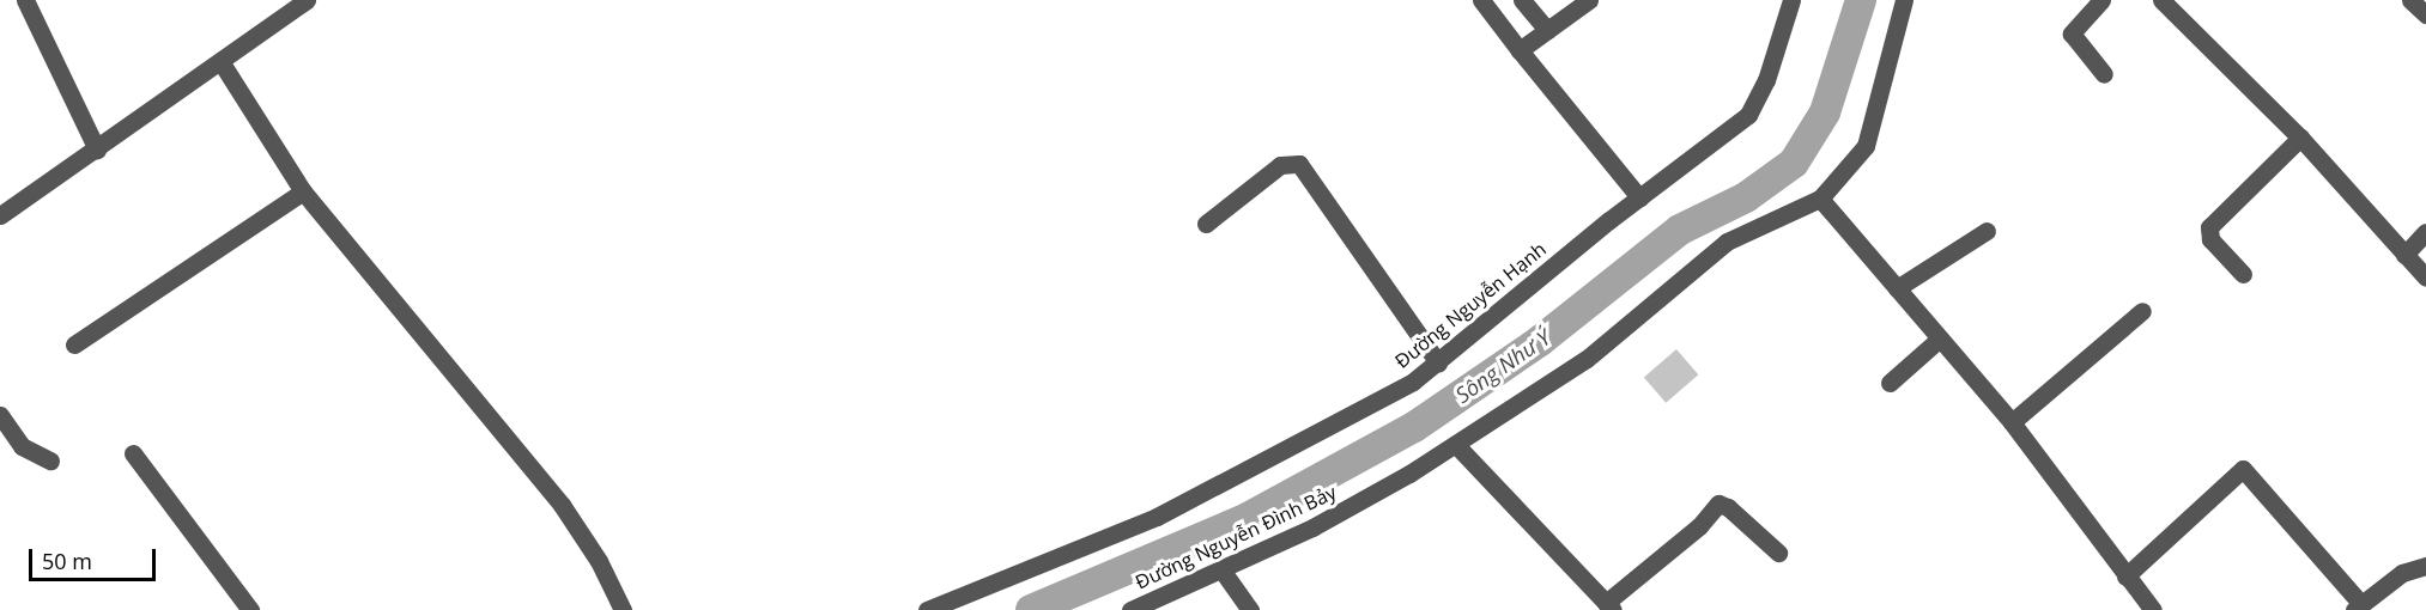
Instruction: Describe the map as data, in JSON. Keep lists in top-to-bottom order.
{
  "streets": {
    "street": ["Đường Nguyễn Hạnh", "Đường Nguyễn Đình Bảy"]
  },
  "water": ["Sông Như Ý"],
  "scale_bar": "50 m"
}
